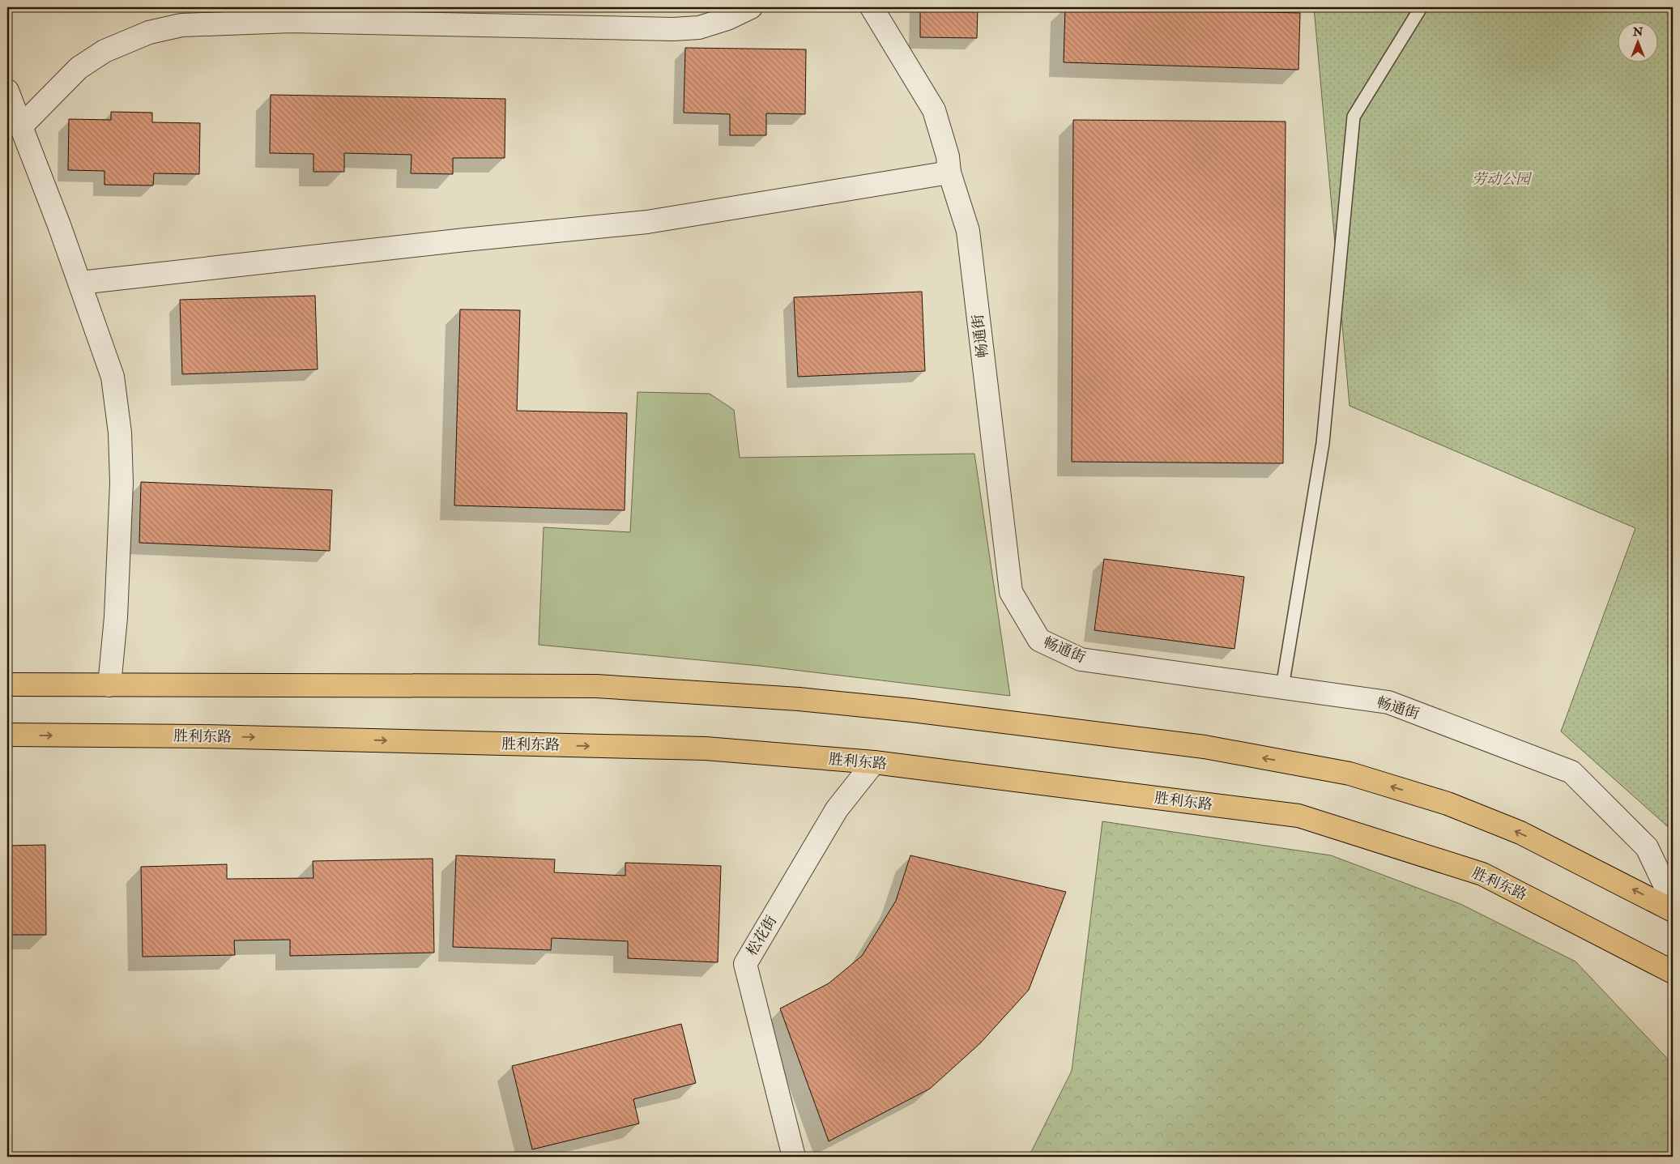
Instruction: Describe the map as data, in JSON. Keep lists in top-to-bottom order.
{
  "streets": {
    "main road": ["胜利东路"],
    "street": ["畅通街", "松花街"]
  },
  "crossings": [
    ["胜利东路", "松花街"]
  ],
  "parks": ["劳动公园"],
  "north": "top"
}
